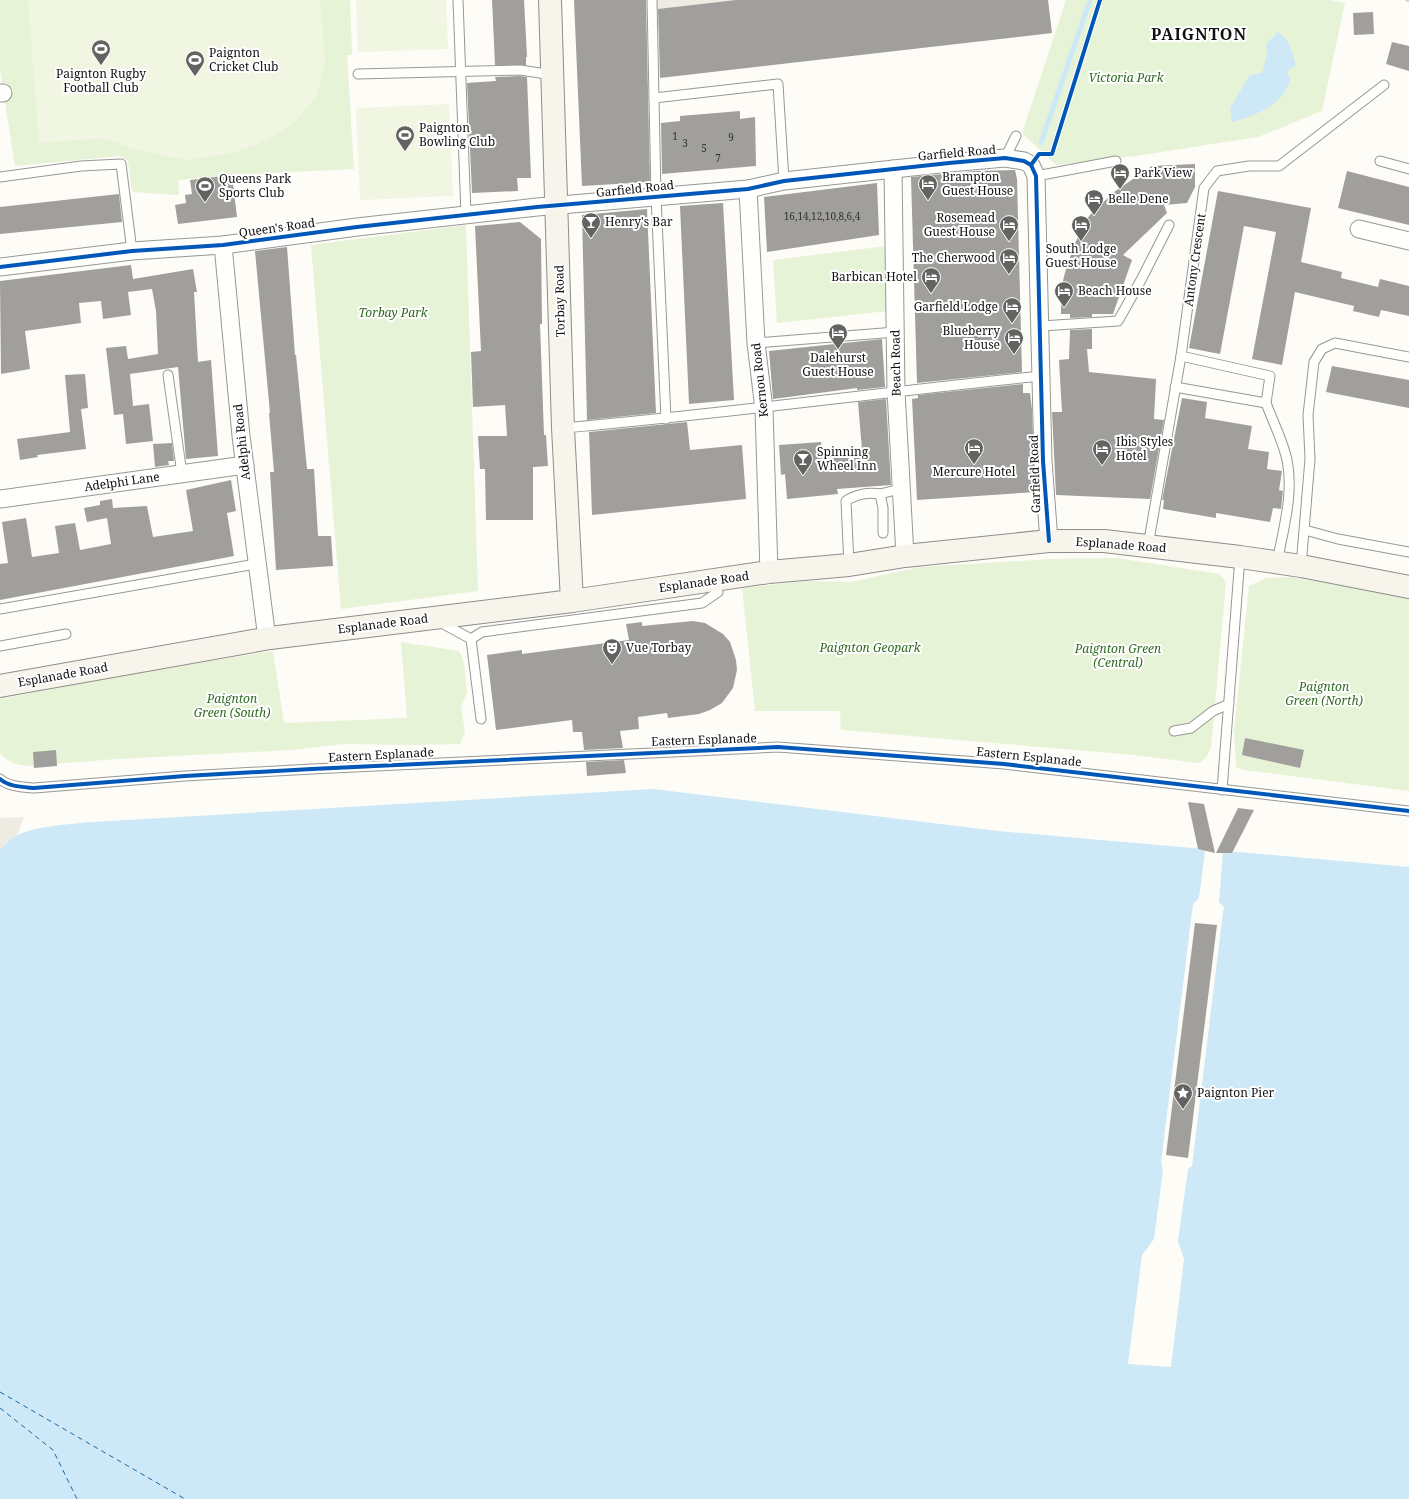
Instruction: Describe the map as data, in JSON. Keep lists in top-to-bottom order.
{
  "streets": {
    "main road": ["Torbay Road", "Esplanade Road"],
    "street": [
      "Garfield Road",
      "Queen's Road",
      "Beach Road",
      "Kernou Road",
      "Adelphi Road",
      "Adelphi Lane"
    ],
    "lane": ["Antony Crescent", "Eastern Esplanade"]
  },
  "crossings": [
    ["Garfield Road", "Queen's Road"],
    ["Garfield Road", "Torbay Road"],
    ["Garfield Road", "Beach Road"],
    ["Garfield Road", "Kernou Road"],
    ["Garfield Road", "Esplanade Road"],
    ["Queen's Road", "Torbay Road"],
    ["Queen's Road", "Adelphi Road"],
    ["Antony Crescent", "Esplanade Road"],
    ["Torbay Road", "Esplanade Road"],
    ["Beach Road", "Esplanade Road"],
    ["Kernou Road", "Esplanade Road"],
    ["Adelphi Road", "Adelphi Lane"],
    ["Adelphi Road", "Esplanade Road"]
  ],
  "districts": ["PAIGNTON"],
  "parks": [
    "Victoria Park",
    "Torbay Park",
    "Paignton Geopark",
    "Paignton Green (Central)",
    "Paignton Green (North)",
    "Paignton Green (South)"
  ],
  "places": {
    "sports": [
      "Paignton Rugby Football Club",
      "Paignton Cricket Club",
      "Paignton Bowling Club",
      "Queens Park Sports Club"
    ],
    "hotel": [
      "Park View",
      "Brampton Guest House",
      "Belle Dene",
      "Rosemead Guest House",
      "South Lodge Guest House",
      "The Cherwood",
      "Barbican Hotel",
      "Beach House",
      "Garfield Lodge",
      "Dalehurst Guest House",
      "Blueberry House",
      "Mercure Hotel",
      "Ibis Styles Hotel"
    ],
    "bar": ["Henry's Bar", "Spinning Wheel Inn"],
    "theatre": ["Vue Torbay"],
    "place": ["Paignton Pier"]
  },
  "house_numbers": [
    "1",
    "9",
    "3",
    "5",
    "7",
    "16,14,12,10,8,6,4"
  ]
}
